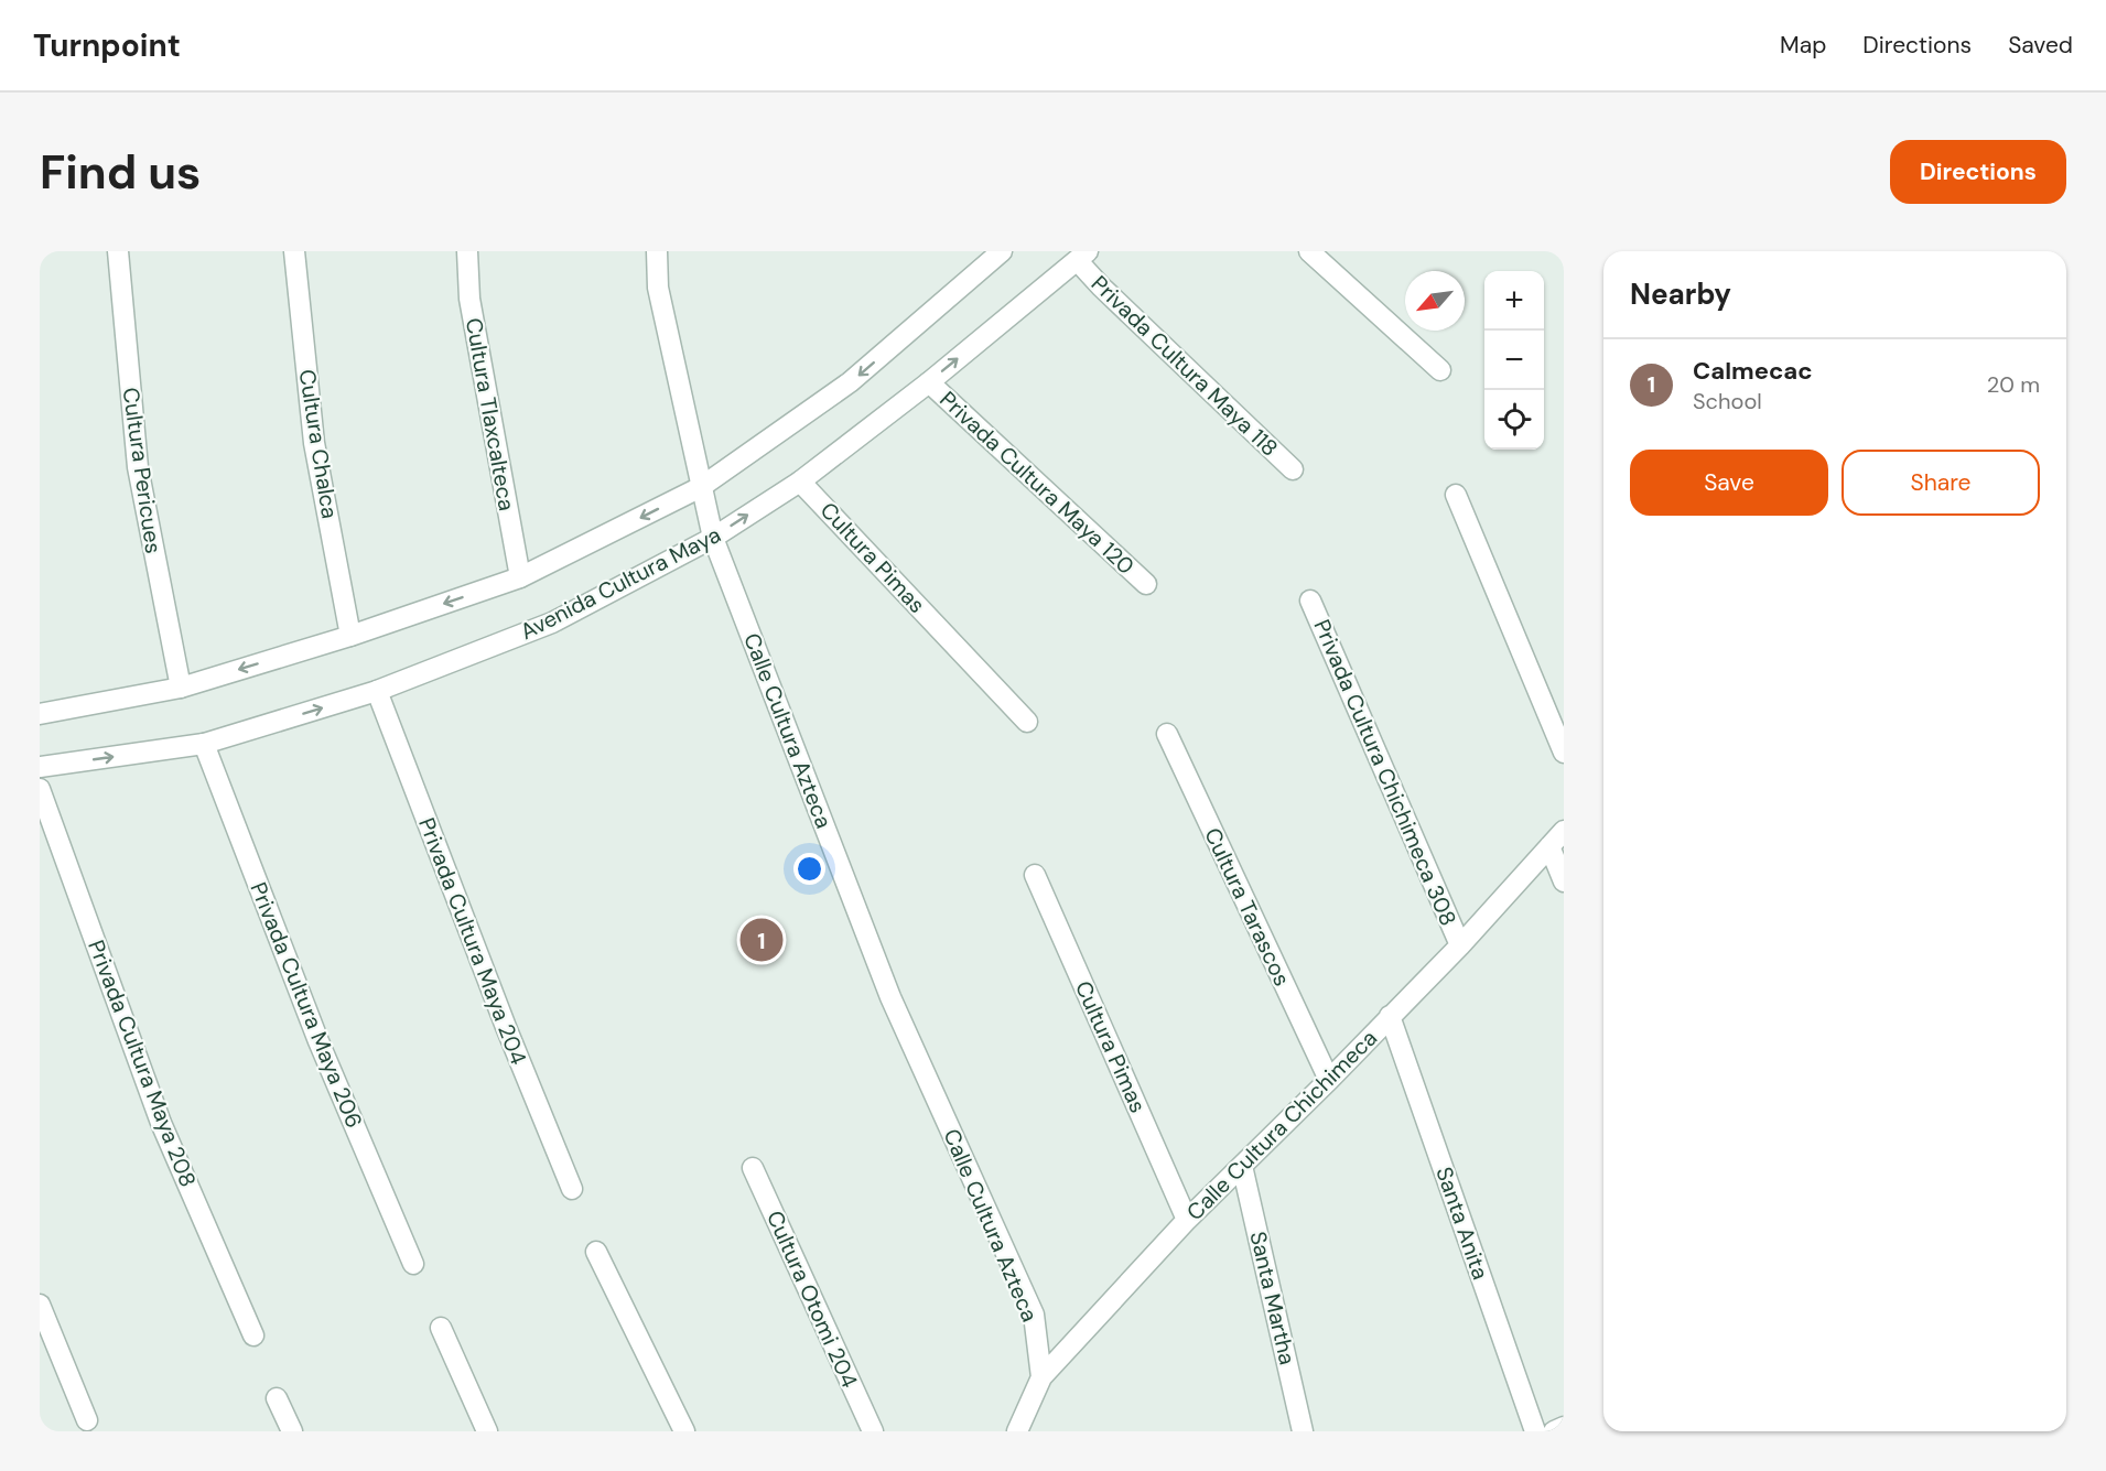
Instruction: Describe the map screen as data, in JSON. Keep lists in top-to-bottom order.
{
  "streets": {
    "street": [
      "Privada Cultura Maya 118",
      "Cultura Tlaxcalteca",
      "Cultura Chalca",
      "Cultura Pericues",
      "Privada Cultura Maya 120",
      "Cultura Pimas",
      "Avenida Cultura Maya",
      "Calle Cultura Azteca",
      "Privada Cultura Chichimeca 308",
      "Cultura Tarascos",
      "Privada Cultura Maya 204",
      "Privada Cultura Maya 206",
      "Privada Cultura Maya 208",
      "Calle Cultura Chichimeca",
      "Santa Anita",
      "Santa Martha",
      "Cultura Otomi 204"
    ]
  },
  "crossings": [
    ["Privada Cultura Maya 118", "Avenida Cultura Maya"],
    ["Privada Cultura Maya 120", "Avenida Cultura Maya"],
    ["Cultura Pimas", "Avenida Cultura Maya"],
    ["Cultura Pimas", "Calle Cultura Chichimeca"],
    ["Avenida Cultura Maya", "Calle Cultura Azteca"],
    ["Avenida Cultura Maya", "Privada Cultura Maya 204"],
    ["Avenida Cultura Maya", "Privada Cultura Maya 206"],
    ["Calle Cultura Azteca", "Calle Cultura Chichimeca"],
    ["Privada Cultura Chichimeca 308", "Calle Cultura Chichimeca"],
    ["Cultura Tarascos", "Calle Cultura Chichimeca"],
    ["Calle Cultura Chichimeca", "Santa Anita"],
    ["Calle Cultura Chichimeca", "Santa Martha"]
  ],
  "north": "bottom left",
  "page": {
    "header": "Turnpoint",
    "nav": ["Map", "Directions", "Saved"],
    "buttons": [
      "Directions",
      ["Save", "Share"]
    ],
    "title": "Find us",
    "heading": "Nearby",
    "map_buttons": ["+", "−"],
    "list": [
      {
        "mark": "1",
        "name": "Calmecac",
        "note": "School",
        "value": "20 m"
      }
    ],
    "pins": "1"
  }
}
